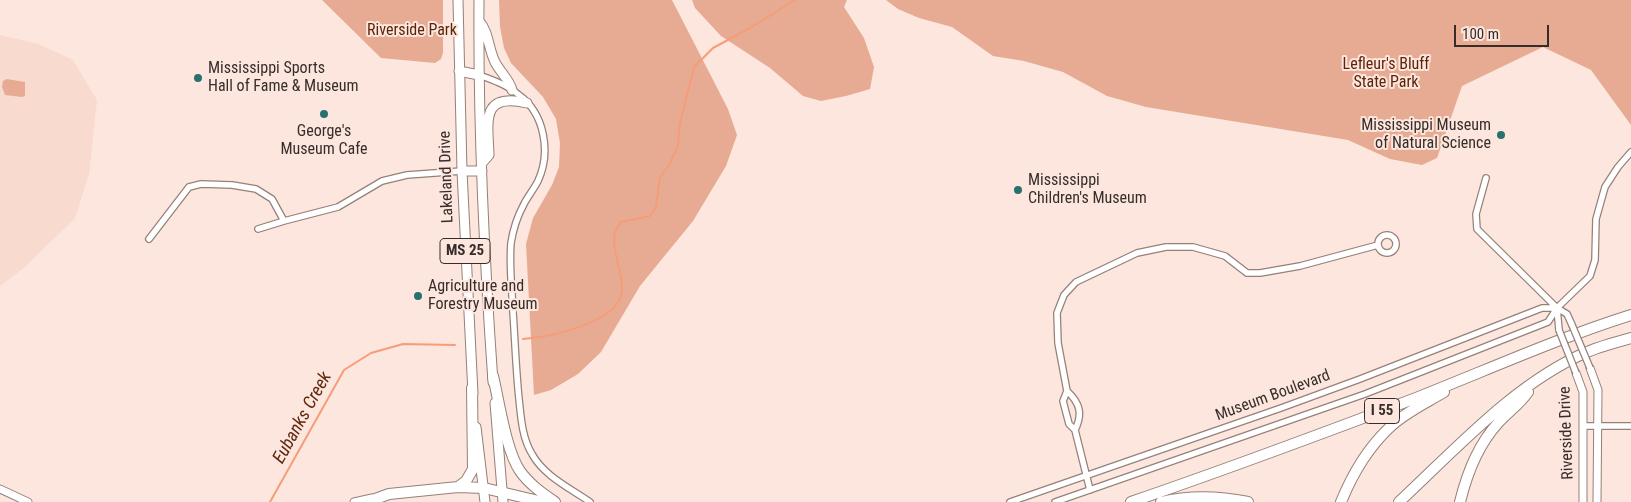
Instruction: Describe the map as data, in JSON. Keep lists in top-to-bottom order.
{
  "streets": {
    "highway": ["Lakeland Drive", "MS 25", "I 55"],
    "street": ["Museum Boulevard", "Riverside Drive"]
  },
  "crossings": [
    ["Museum Boulevard", "Riverside Drive"]
  ],
  "water": ["Eubanks Creek"],
  "parks": ["Riverside Park", "Lefleur's Bluff State Park"],
  "places": [
    "Mississippi Sports Hall of Fame & Museum",
    "George's Museum Cafe",
    "Mississippi Museum of Natural Science",
    "Mississippi Children's Museum",
    "Agriculture and Forestry Museum"
  ],
  "scale_bar": "100 m"
}
